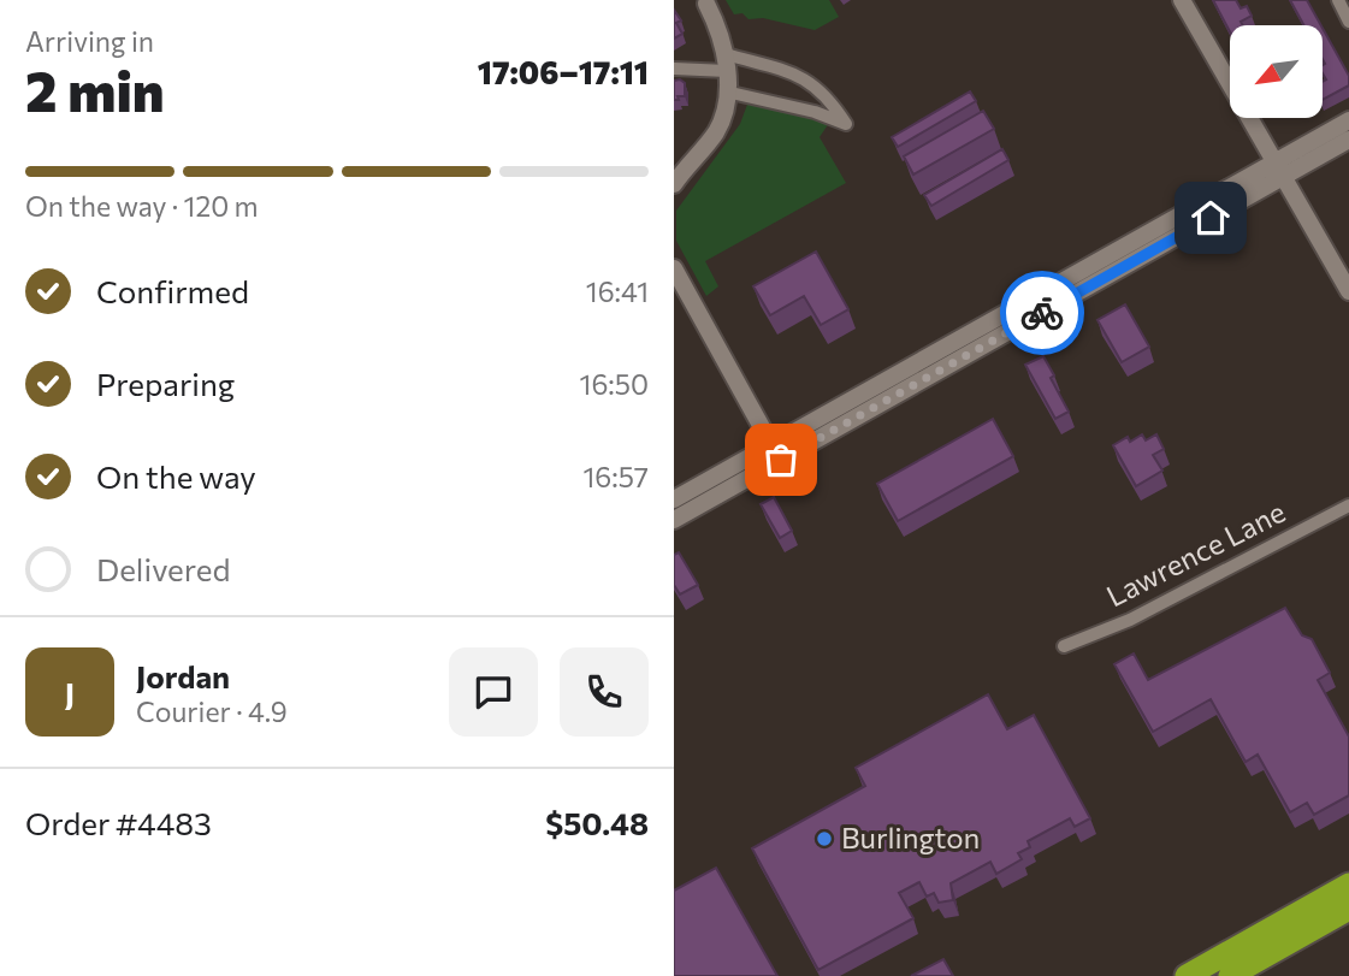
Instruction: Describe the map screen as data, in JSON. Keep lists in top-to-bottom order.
{
  "streets": {
    "street": ["Lawrence Lane"]
  },
  "places": ["Burlington"],
  "north": "bottom left",
  "page": {
    "heading": ["2 min", "Arriving in", "17:06–17:11"],
    "panel": [
      "Jordan",
      "Courier · 4.9",
      "Order #4483",
      "$50.48"
    ],
    "bar": "On the way · 120 m",
    "list": [
      ["Confirmed", "16:41"],
      ["Preparing", "16:50"],
      ["On the way", "16:57"],
      "Delivered"
    ],
    "round": "J"
  }
}
